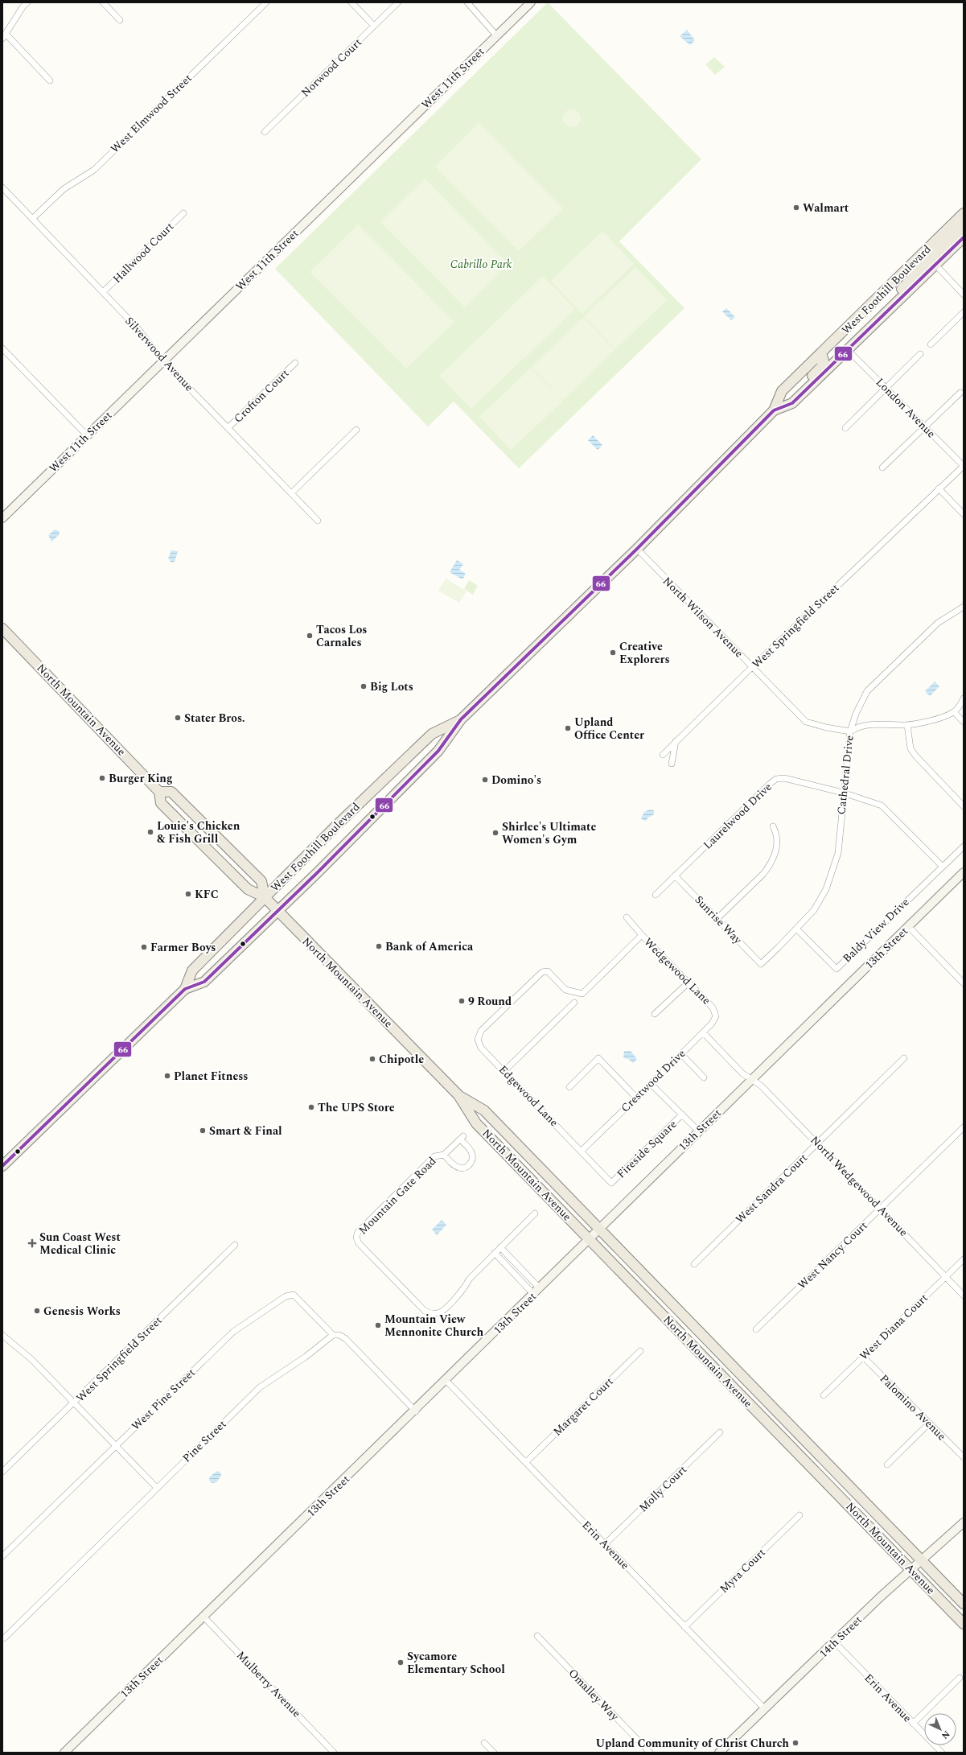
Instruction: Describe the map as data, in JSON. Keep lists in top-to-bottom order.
{
  "streets": {
    "main road": ["West Foothill Boulevard", "North Mountain Avenue"],
    "street": [
      "Norwood Court",
      "West 11th Street",
      "West Elmwood Street",
      "Hallwood Court",
      "Silverwood Avenue",
      "Crofton Court",
      "London Avenue",
      "North Wilson Avenue",
      "West Springfield Street",
      "Cathedral Drive",
      "Laurelwood Drive",
      "Sunrise Way",
      "Baldy View Drive",
      "13th Street",
      "Wedgewood Lane",
      "Crestwood Drive",
      "Edgewood Lane",
      "Fireside Square",
      "North Wedgewood Avenue",
      "West Sandra Court",
      "Mountain Gate Road",
      "West Nancy Court",
      "West Diana Court",
      "West Pine Street",
      "Margaret Court",
      "Palomino Avenue",
      "Pine Street",
      "Molly Court",
      "Erin Avenue",
      "Myra Court",
      "14th Street",
      "Mulberry Avenue",
      "Omalley Way"
    ]
  },
  "crossings": [
    ["West 11th Street", "Silverwood Avenue"],
    ["West Elmwood Street", "Silverwood Avenue"],
    ["Hallwood Court", "Silverwood Avenue"],
    ["West Foothill Boulevard", "London Avenue"],
    ["West Foothill Boulevard", "North Wilson Avenue"],
    ["West Foothill Boulevard", "North Mountain Avenue"],
    ["Silverwood Avenue", "Crofton Court"],
    ["London Avenue", "West Springfield Street"],
    ["North Wilson Avenue", "West Springfield Street"],
    ["North Wilson Avenue", "Cathedral Drive"],
    ["North Mountain Avenue", "13th Street"],
    ["North Mountain Avenue", "14th Street"],
    ["Cathedral Drive", "Laurelwood Drive"],
    ["Cathedral Drive", "Sunrise Way"],
    ["Cathedral Drive", "Baldy View Drive"],
    ["Laurelwood Drive", "Sunrise Way"],
    ["Laurelwood Drive", "Baldy View Drive"],
    ["13th Street", "North Wedgewood Avenue"],
    ["13th Street", "Erin Avenue"],
    ["13th Street", "Mulberry Avenue"],
    ["Wedgewood Lane", "Crestwood Drive"],
    ["Wedgewood Lane", "Edgewood Lane"],
    ["Crestwood Drive", "Edgewood Lane"],
    ["Crestwood Drive", "North Wedgewood Avenue"],
    ["Edgewood Lane", "Fireside Square"],
    ["North Wedgewood Avenue", "West Sandra Court"],
    ["North Wedgewood Avenue", "West Nancy Court"],
    ["North Wedgewood Avenue", "West Diana Court"],
    ["West Diana Court", "Palomino Avenue"],
    ["West Pine Street", "Pine Street"],
    ["Margaret Court", "Erin Avenue"],
    ["Molly Court", "Erin Avenue"],
    ["Erin Avenue", "Myra Court"],
    ["Erin Avenue", "14th Street"]
  ],
  "parks": ["Cabrillo Park"],
  "places": {
    "other": [
      "Walmart",
      "Tacos Los Carnales",
      "Creative Explorers",
      "Big Lots",
      "Stater Bros.",
      "Upland Office Center",
      "Burger King",
      "Domino's",
      "Louie's Chicken & Fish Grill",
      "Shirlee's Ultimate Women's Gym",
      "KFC",
      "Bank of America",
      "Farmer Boys",
      "9 Round",
      "Chipotle",
      "Planet Fitness",
      "The UPS Store",
      "Smart & Final",
      "Genesis Works",
      "Mountain View Mennonite Church",
      "Sycamore Elementary School",
      "Upland Community of Christ Church"
    ],
    "health": ["Sun Coast West Medical Clinic"]
  },
  "lines": ["transit line 66"],
  "north": "bottom right"
}
